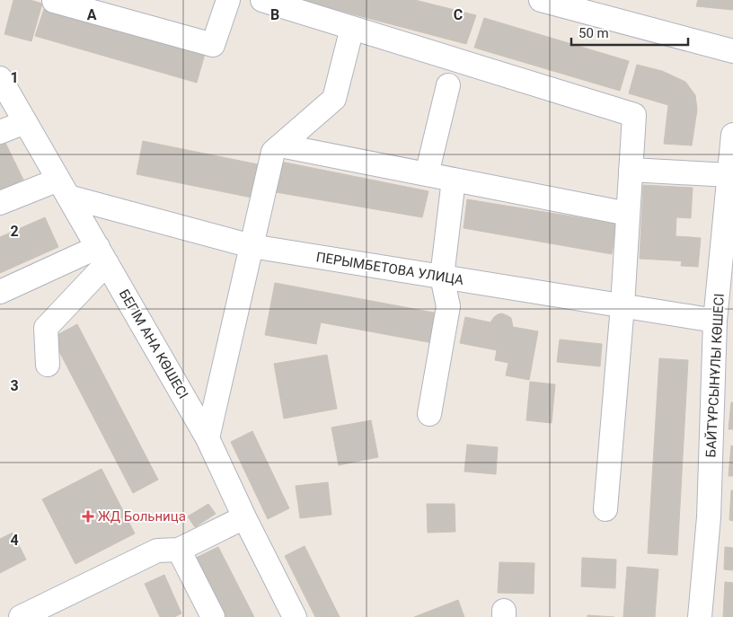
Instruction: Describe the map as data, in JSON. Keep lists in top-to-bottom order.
{
  "streets": {
    "street": ["ПЕРЫМБЕТОВА УЛИЦА", "БЕГІМ АНА КӨШЕСІ", "БАЙТҰРСЫНҰЛЫ КӨШЕСІ"]
  },
  "crossings": [
    ["ПЕРЫМБЕТОВА УЛИЦА", "БЕГІМ АНА КӨШЕСІ"],
    ["ПЕРЫМБЕТОВА УЛИЦА", "БАЙТҰРСЫНҰЛЫ КӨШЕСІ"]
  ],
  "places": {
    "health": ["ЖД Больница"]
  },
  "scale_bar": "50 m",
  "grid": {
    "columns": ["A", "B", "C"],
    "rows": [
      "1",
      "2",
      "3",
      "4"
    ]
  }
}
